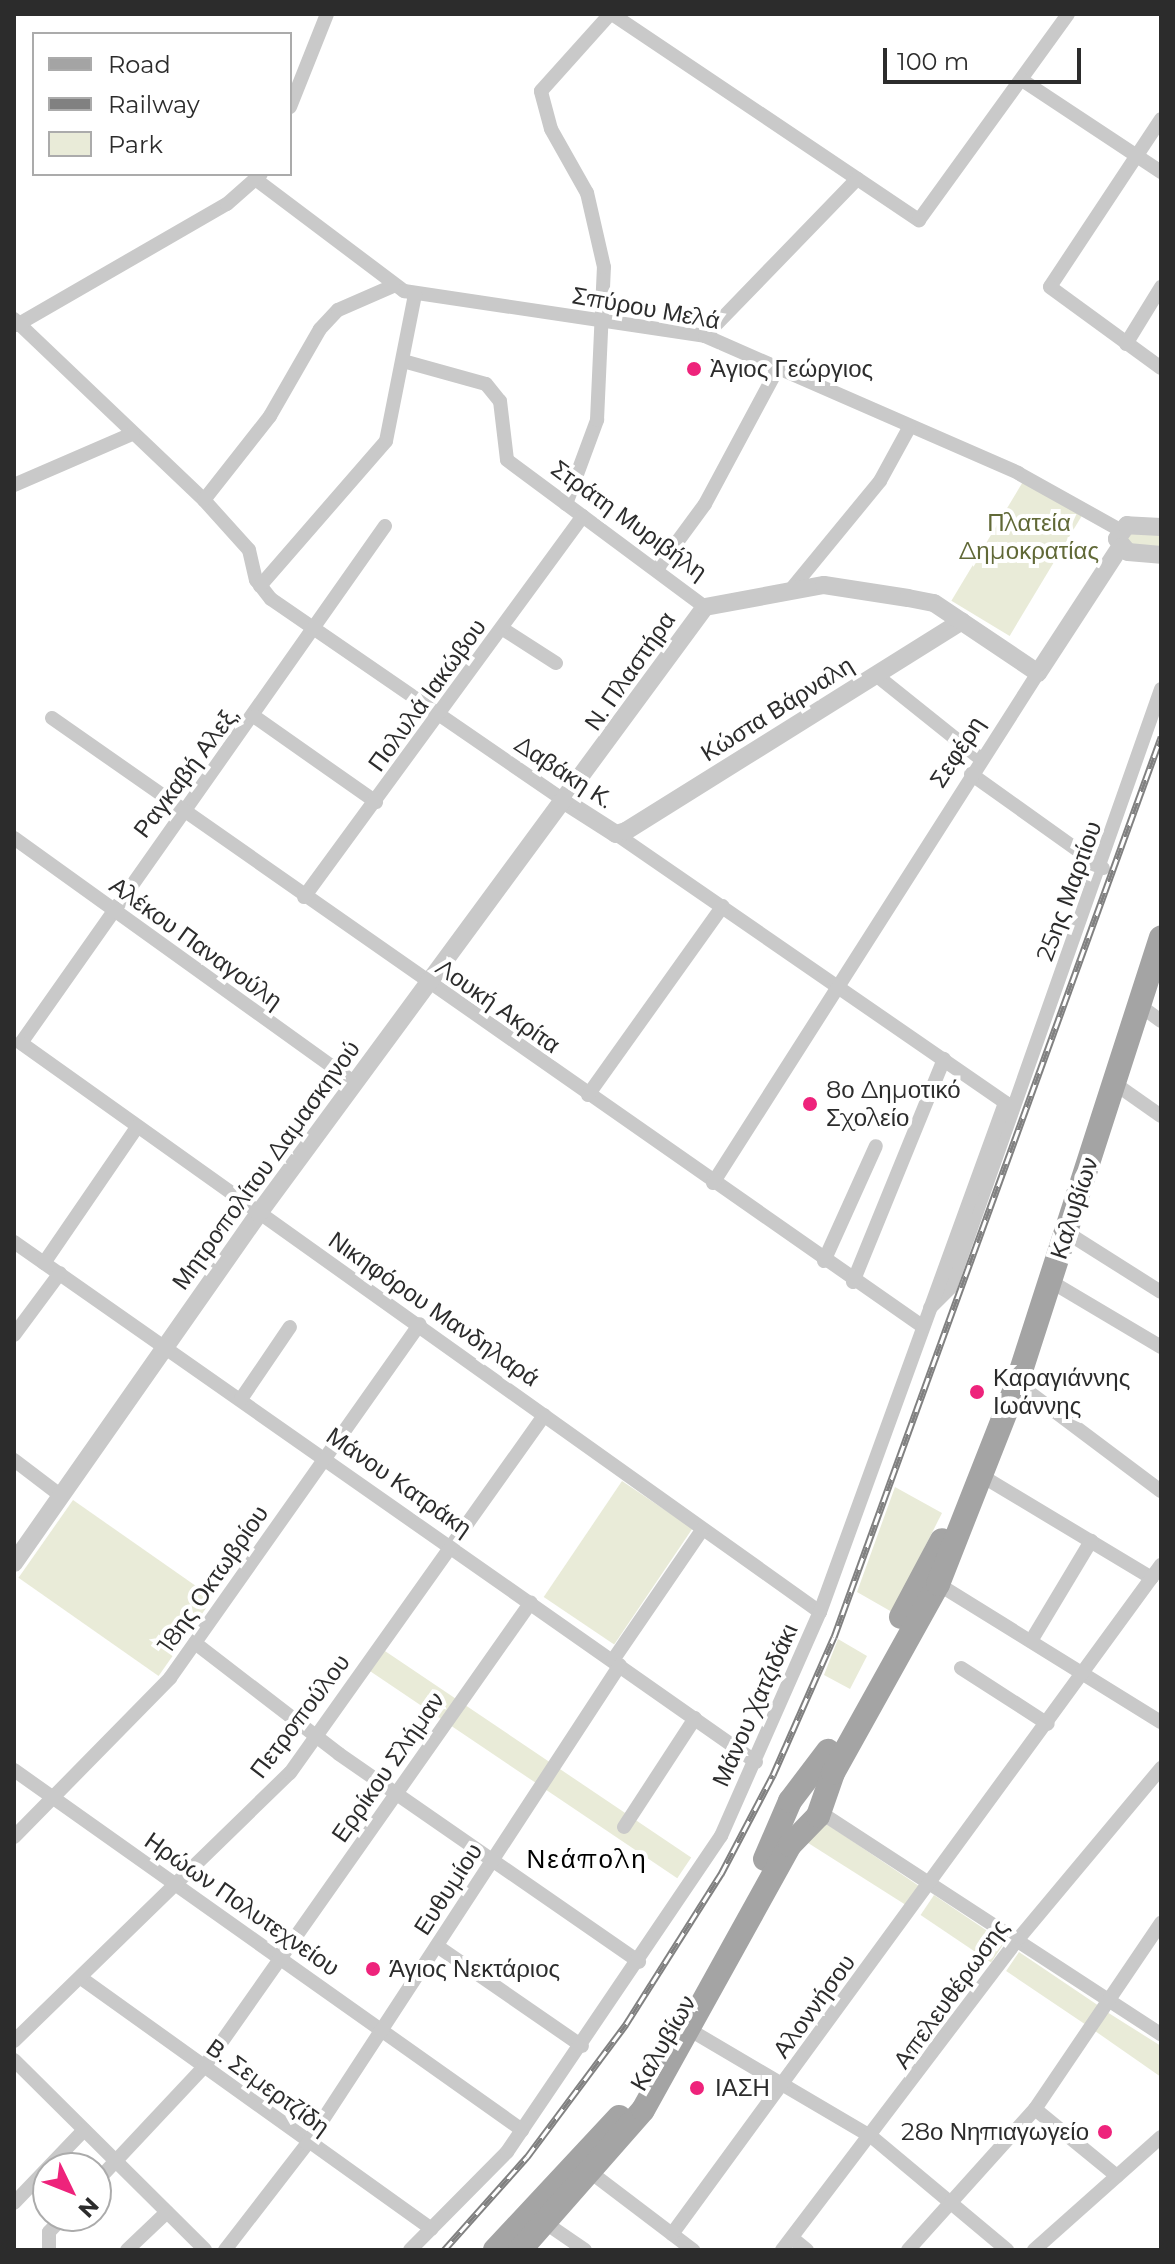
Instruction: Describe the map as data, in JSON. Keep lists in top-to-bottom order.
{
  "streets": {
    "main road": ["Καλυβίων"],
    "street": [
      "Σπύρου Μελά",
      "Στράτη Μυριβήλη",
      "Ν. Πλαστήρα",
      "Πολυλά Ιακώβου",
      "Κώστα Βάρναλη",
      "Σεφέρη",
      "Ραγκαβή Αλεξ,",
      "Δαβάκη Κ.",
      "25ης Μαρτίου",
      "Αλέκου Παναγούλη",
      "Λουκή Ακρίτα",
      "Μητροπολίτου Δαμασκηνού",
      "Νικηφόρου Μανδηλαρά",
      "Μάνου Κατράκη",
      "18ης Οκτωβρίου",
      "Μάνου Χατζιδάκι",
      "Πετροπούλου",
      "Ερρίκου Σλήμαν",
      "Ευθυμίου",
      "Ηρώων Πολυτεχνείου",
      "Απελευθέρωσης",
      "Αλοννήσου",
      "Β. Σεμερτζίδη"
    ]
  },
  "crossings": [
    ["Σπύρου Μελά", "Σεφέρη"],
    ["Στράτη Μυριβήλη", "Ν. Πλαστήρα"],
    ["Στράτη Μυριβήλη", "Πολυλά Ιακώβου"],
    ["Στράτη Μυριβήλη", "Κώστα Βάρναλη"],
    ["Στράτη Μυριβήλη", "Σεφέρη"],
    ["Ν. Πλαστήρα", "Δαβάκη Κ."],
    ["Ν. Πλαστήρα", "Μητροπολίτου Δαμασκηνού"],
    ["Πολυλά Ιακώβου", "Δαβάκη Κ."],
    ["Πολυλά Ιακώβου", "Λουκή Ακρίτα"],
    ["Κώστα Βάρναλη", "Δαβάκη Κ."],
    ["Σεφέρη", "Δαβάκη Κ."],
    ["Σεφέρη", "Λουκή Ακρίτα"],
    ["Ραγκαβή Αλεξ,", "Δαβάκη Κ."],
    ["Ραγκαβή Αλεξ,", "Αλέκου Παναγούλη"],
    ["Ραγκαβή Αλεξ,", "Λουκή Ακρίτα"],
    ["Ραγκαβή Αλεξ,", "Νικηφόρου Μανδηλαρά"],
    ["Δαβάκη Κ.", "25ης Μαρτίου"],
    ["Δαβάκη Κ.", "Μητροπολίτου Δαμασκηνού"],
    ["Δαβάκη Κ.", "Μάνου Χατζιδάκι"],
    ["25ης Μαρτίου", "Μάνου Χατζιδάκι"],
    ["Αλέκου Παναγούλη", "Μητροπολίτου Δαμασκηνού"],
    ["Λουκή Ακρίτα", "Μητροπολίτου Δαμασκηνού"],
    ["Λουκή Ακρίτα", "Μάνου Χατζιδάκι"],
    ["Μητροπολίτου Δαμασκηνού", "Νικηφόρου Μανδηλαρά"],
    ["Μητροπολίτου Δαμασκηνού", "Μάνου Κατράκη"],
    ["Νικηφόρου Μανδηλαρά", "18ης Οκτωβρίου"],
    ["Νικηφόρου Μανδηλαρά", "Μάνου Χατζιδάκι"],
    ["Νικηφόρου Μανδηλαρά", "Πετροπούλου"],
    ["Νικηφόρου Μανδηλαρά", "Ευθυμίου"],
    ["Μάνου Κατράκη", "18ης Οκτωβρίου"],
    ["Μάνου Κατράκη", "Μάνου Χατζιδάκι"],
    ["Μάνου Κατράκη", "Πετροπούλου"],
    ["Μάνου Κατράκη", "Ερρίκου Σλήμαν"],
    ["Μάνου Κατράκη", "Ευθυμίου"],
    ["18ης Οκτωβρίου", "Ηρώων Πολυτεχνείου"],
    ["Μάνου Χατζιδάκι", "Ηρώων Πολυτεχνείου"],
    ["Μάνου Χατζιδάκι", "Β. Σεμερτζίδη"],
    ["Πετροπούλου", "Ηρώων Πολυτεχνείου"],
    ["Πετροπούλου", "Β. Σεμερτζίδη"],
    ["Ερρίκου Σλήμαν", "Ηρώων Πολυτεχνείου"],
    ["Ερρίκου Σλήμαν", "Β. Σεμερτζίδη"],
    ["Ευθυμίου", "Ηρώων Πολυτεχνείου"],
    ["Ευθυμίου", "Β. Σεμερτζίδη"]
  ],
  "districts": ["Νεάπολη"],
  "parks": ["Πλατεία Δημοκρατίας"],
  "places": [
    "Ὰγιος Γεώργιος",
    "8ο Δημοτικό Σχολείο",
    "Καραγιάννης Ιωάννης",
    "Άγιος Νεκτάριος",
    "ΙΑΣΗ",
    "28ο Νηπιαγωγείο"
  ],
  "legend": ["Road", "Railway", "Park"],
  "scale_bar": "100 m",
  "north": "bottom right"
}
